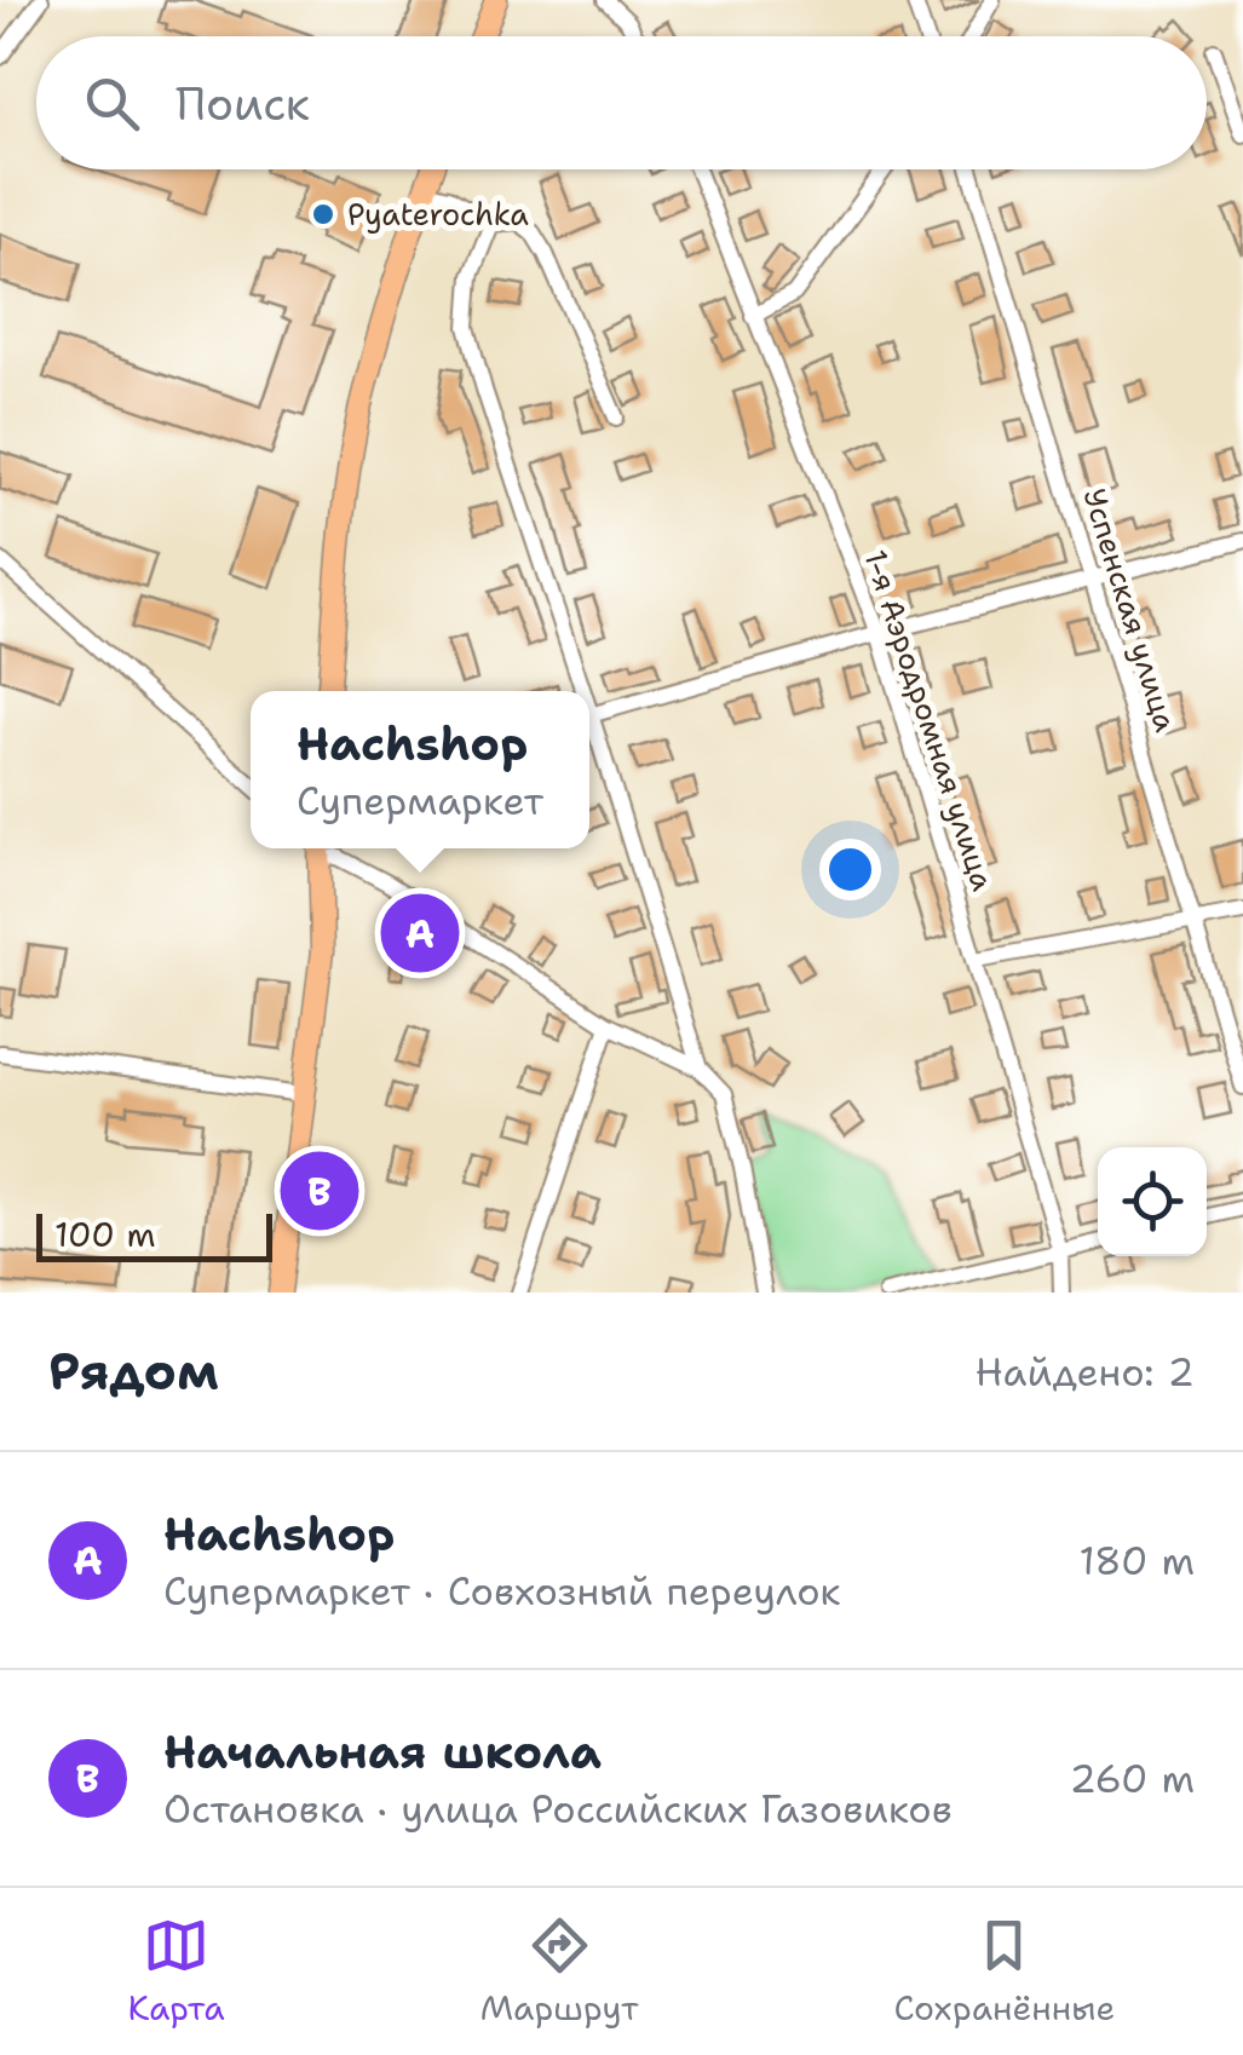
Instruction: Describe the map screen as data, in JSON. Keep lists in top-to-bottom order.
{
  "streets": {
    "street": ["Успенская улица", "1-я Аэродромная улица"]
  },
  "places": ["Pyaterochka"],
  "scale_bar": "100 m",
  "page": {
    "search": "Поиск",
    "popup": ["Hachshop", "Супермаркет"],
    "pins": ["A", "B"],
    "scale": "100 m",
    "heading": ["Рядом", "Найдено: 2"],
    "list": [
      {
        "mark": "A",
        "name": "Hachshop",
        "note": "Супермаркет · Совхозный переулок",
        "value": "180 m"
      },
      {
        "mark": "B",
        "name": "Начальная школа",
        "note": "Остановка · улица Российских Газовиков",
        "value": "260 m"
      }
    ],
    "nav": ["Карта", "Маршрут", "Сохранённые"]
  }
}
